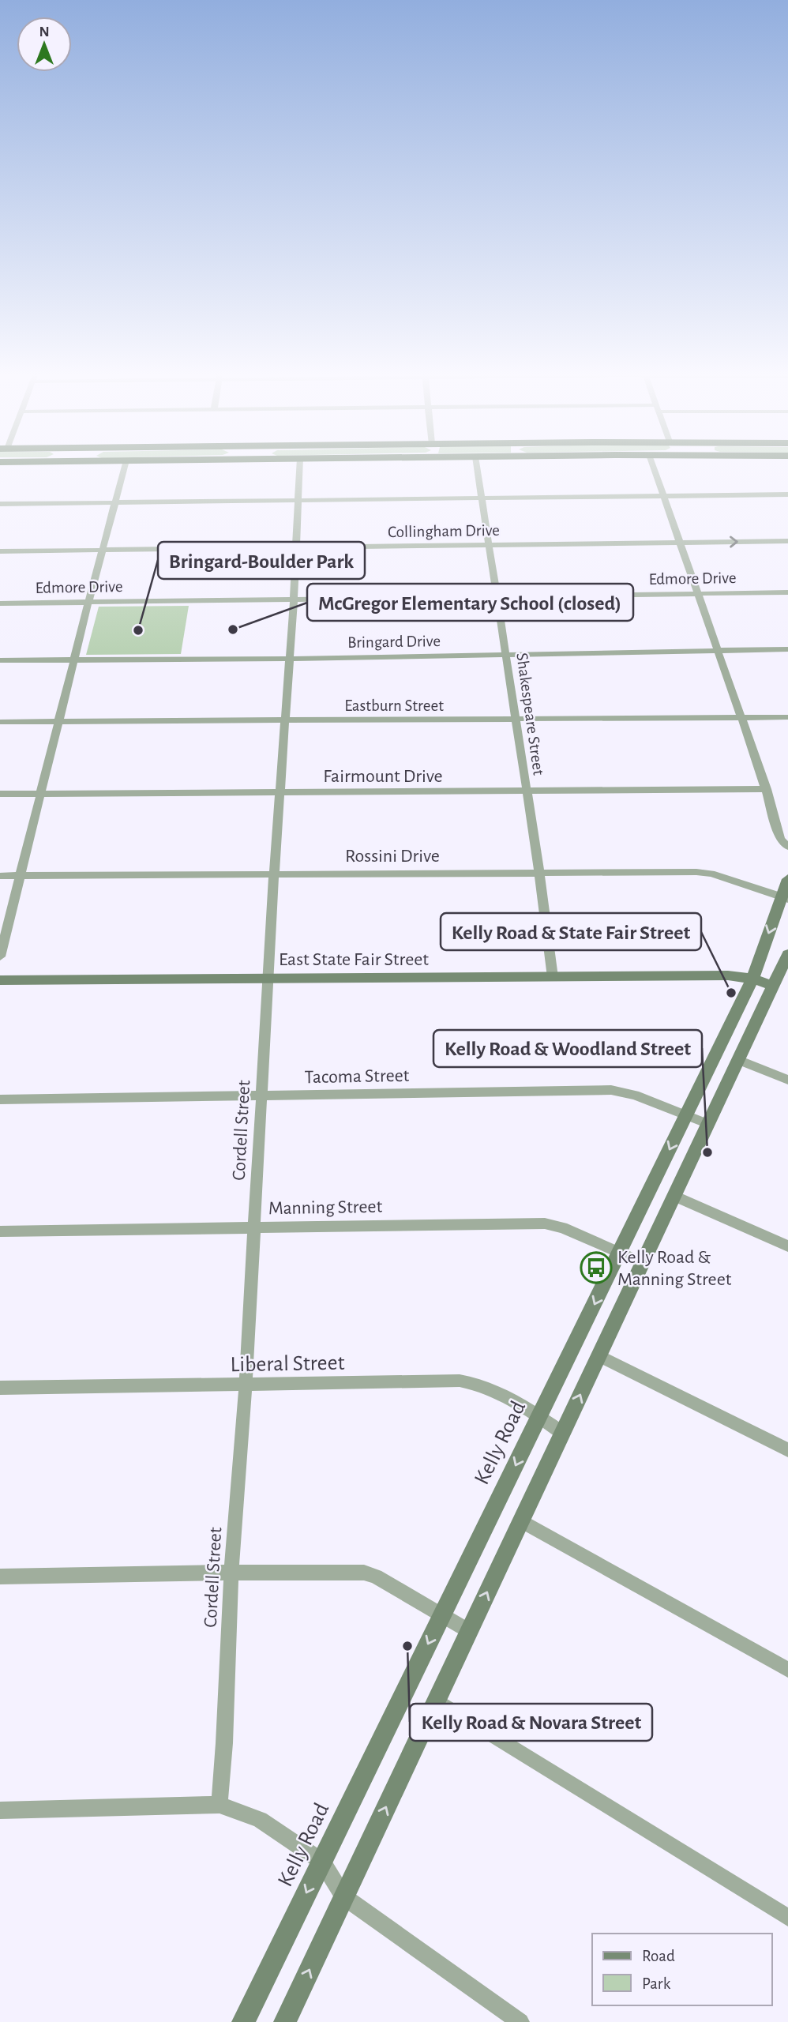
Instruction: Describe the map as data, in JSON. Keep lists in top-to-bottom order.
{
  "streets": {
    "street": [
      "Collingham Drive",
      "Edmore Drive",
      "Bringard Drive",
      "Eastburn Street",
      "Shakespeare Street",
      "Fairmount Drive",
      "Rossini Drive",
      "East State Fair Street",
      "Tacoma Street",
      "Cordell Street",
      "Manning Street",
      "Liberal Street",
      "Kelly Road"
    ]
  },
  "crossings": [
    ["Collingham Drive", "Shakespeare Street"],
    ["Collingham Drive", "Cordell Street"],
    ["Edmore Drive", "Shakespeare Street"],
    ["Edmore Drive", "Cordell Street"],
    ["Bringard Drive", "Shakespeare Street"],
    ["Bringard Drive", "Cordell Street"],
    ["Eastburn Street", "Shakespeare Street"],
    ["Eastburn Street", "Cordell Street"],
    ["Shakespeare Street", "Fairmount Drive"],
    ["Shakespeare Street", "Rossini Drive"],
    ["Shakespeare Street", "East State Fair Street"],
    ["Fairmount Drive", "Cordell Street"],
    ["Rossini Drive", "Cordell Street"],
    ["Rossini Drive", "Kelly Road"],
    ["East State Fair Street", "Cordell Street"],
    ["East State Fair Street", "Kelly Road"],
    ["Tacoma Street", "Cordell Street"],
    ["Tacoma Street", "Kelly Road"],
    ["Cordell Street", "Manning Street"],
    ["Cordell Street", "Liberal Street"],
    ["Manning Street", "Kelly Road"],
    ["Liberal Street", "Kelly Road"]
  ],
  "places": {
    "other": [
      "McGregor Elementary School (closed)",
      "Bringard-Boulder Park",
      "Kelly Road & State Fair Street",
      "Kelly Road & Woodland Street",
      "Kelly Road & Novara Street"
    ],
    "bus stop": ["Kelly Road & Manning Street"]
  },
  "legend": ["Road", "Park"],
  "north": "top"
}
